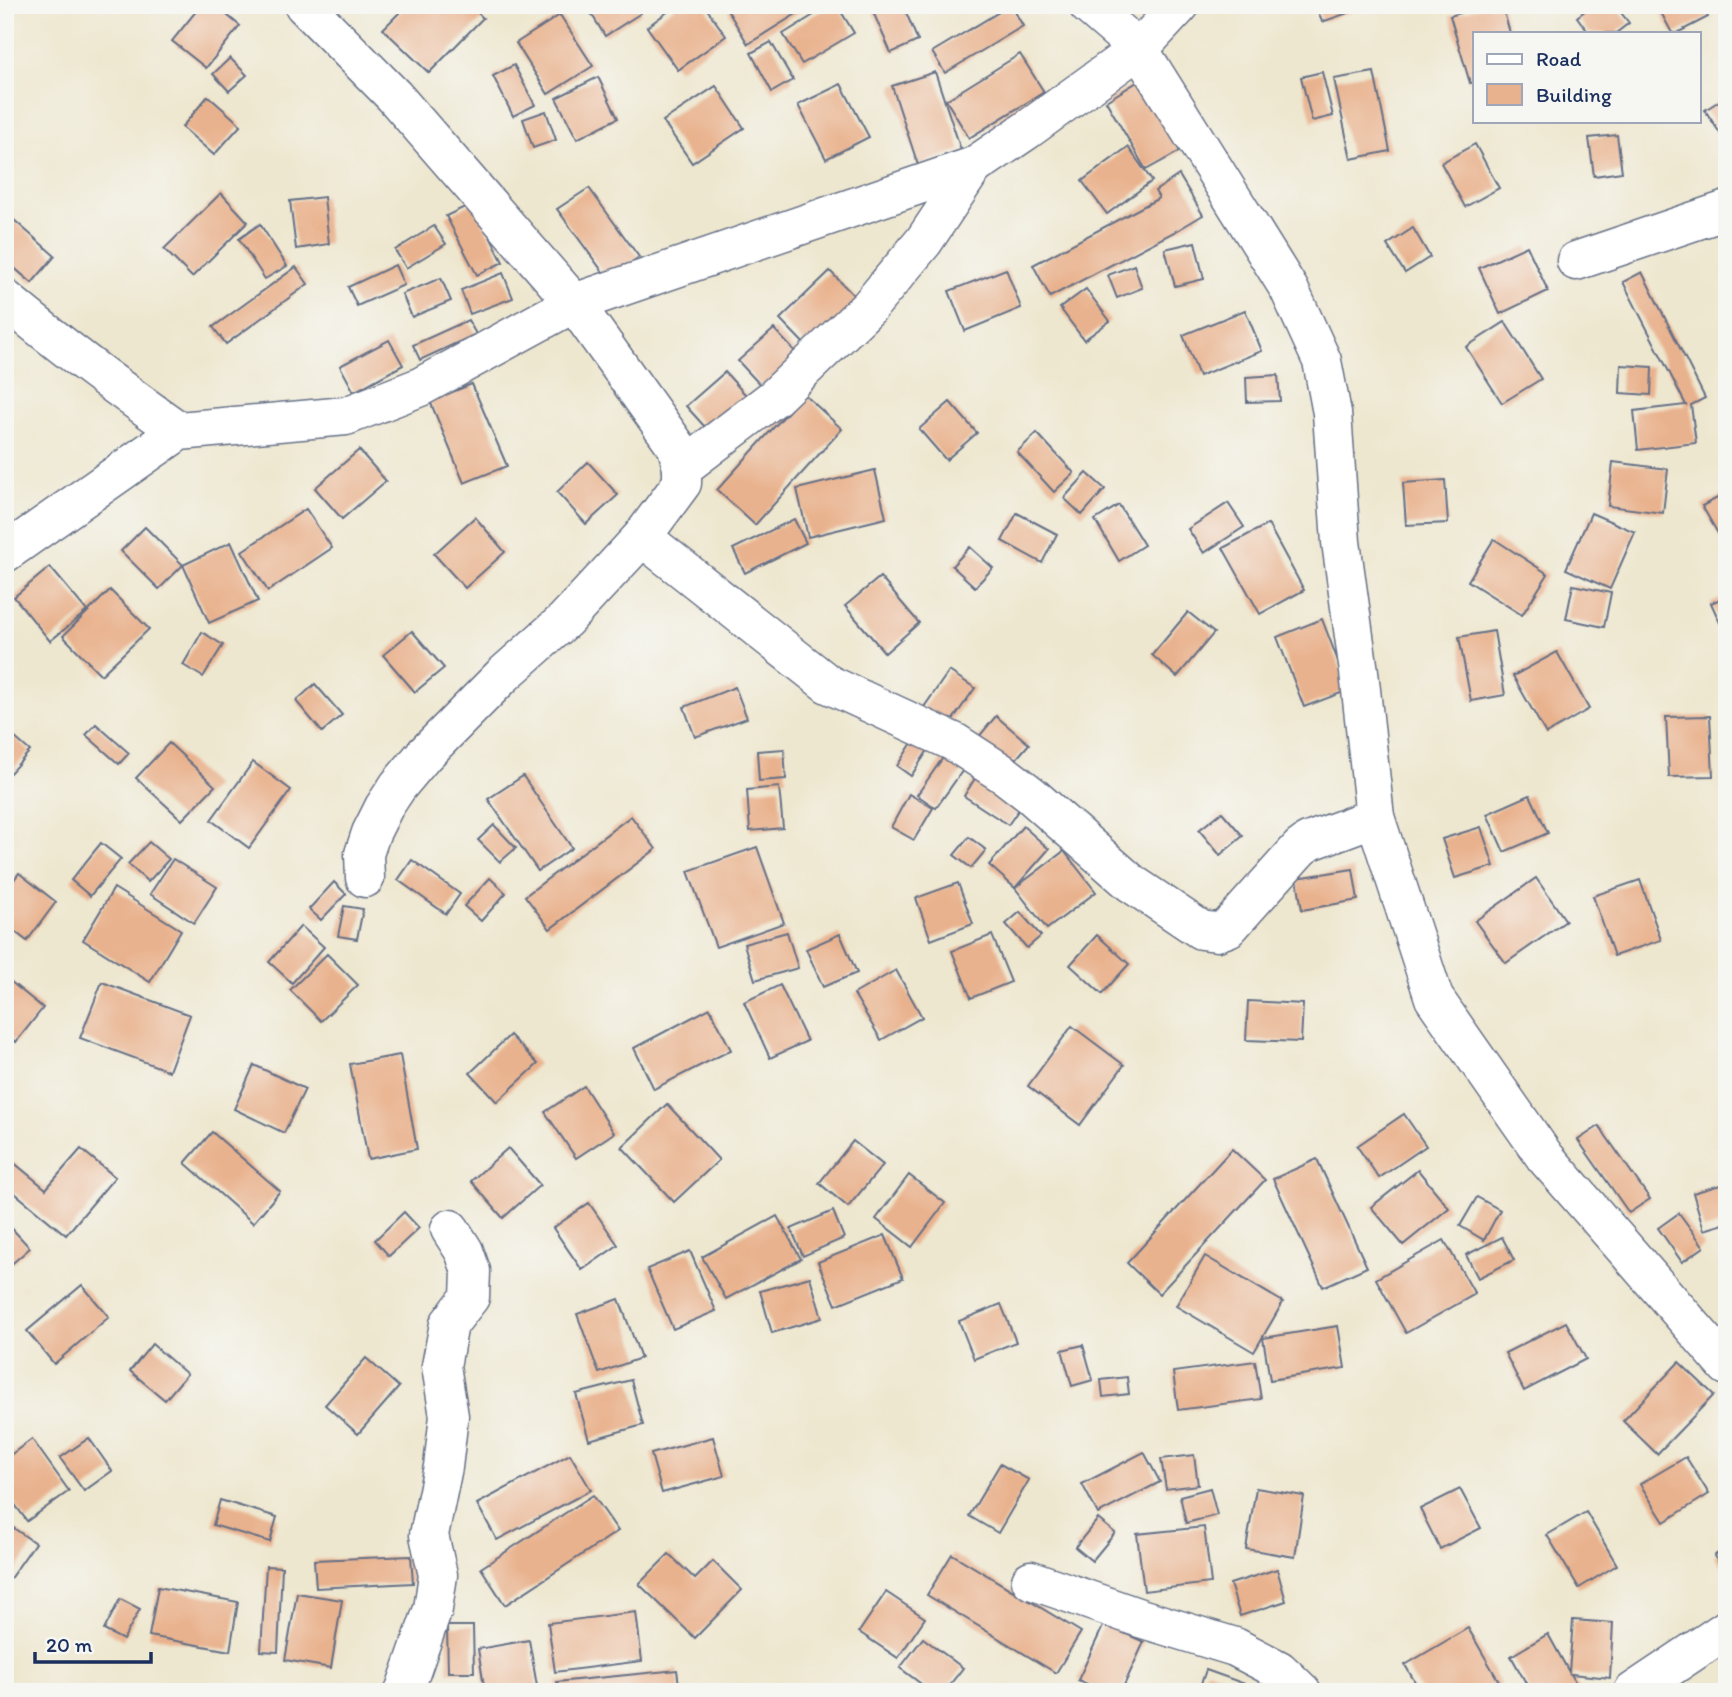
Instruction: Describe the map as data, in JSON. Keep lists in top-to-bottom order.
{
  "legend": ["Road", "Building"],
  "scale_bar": "20 m"
}
